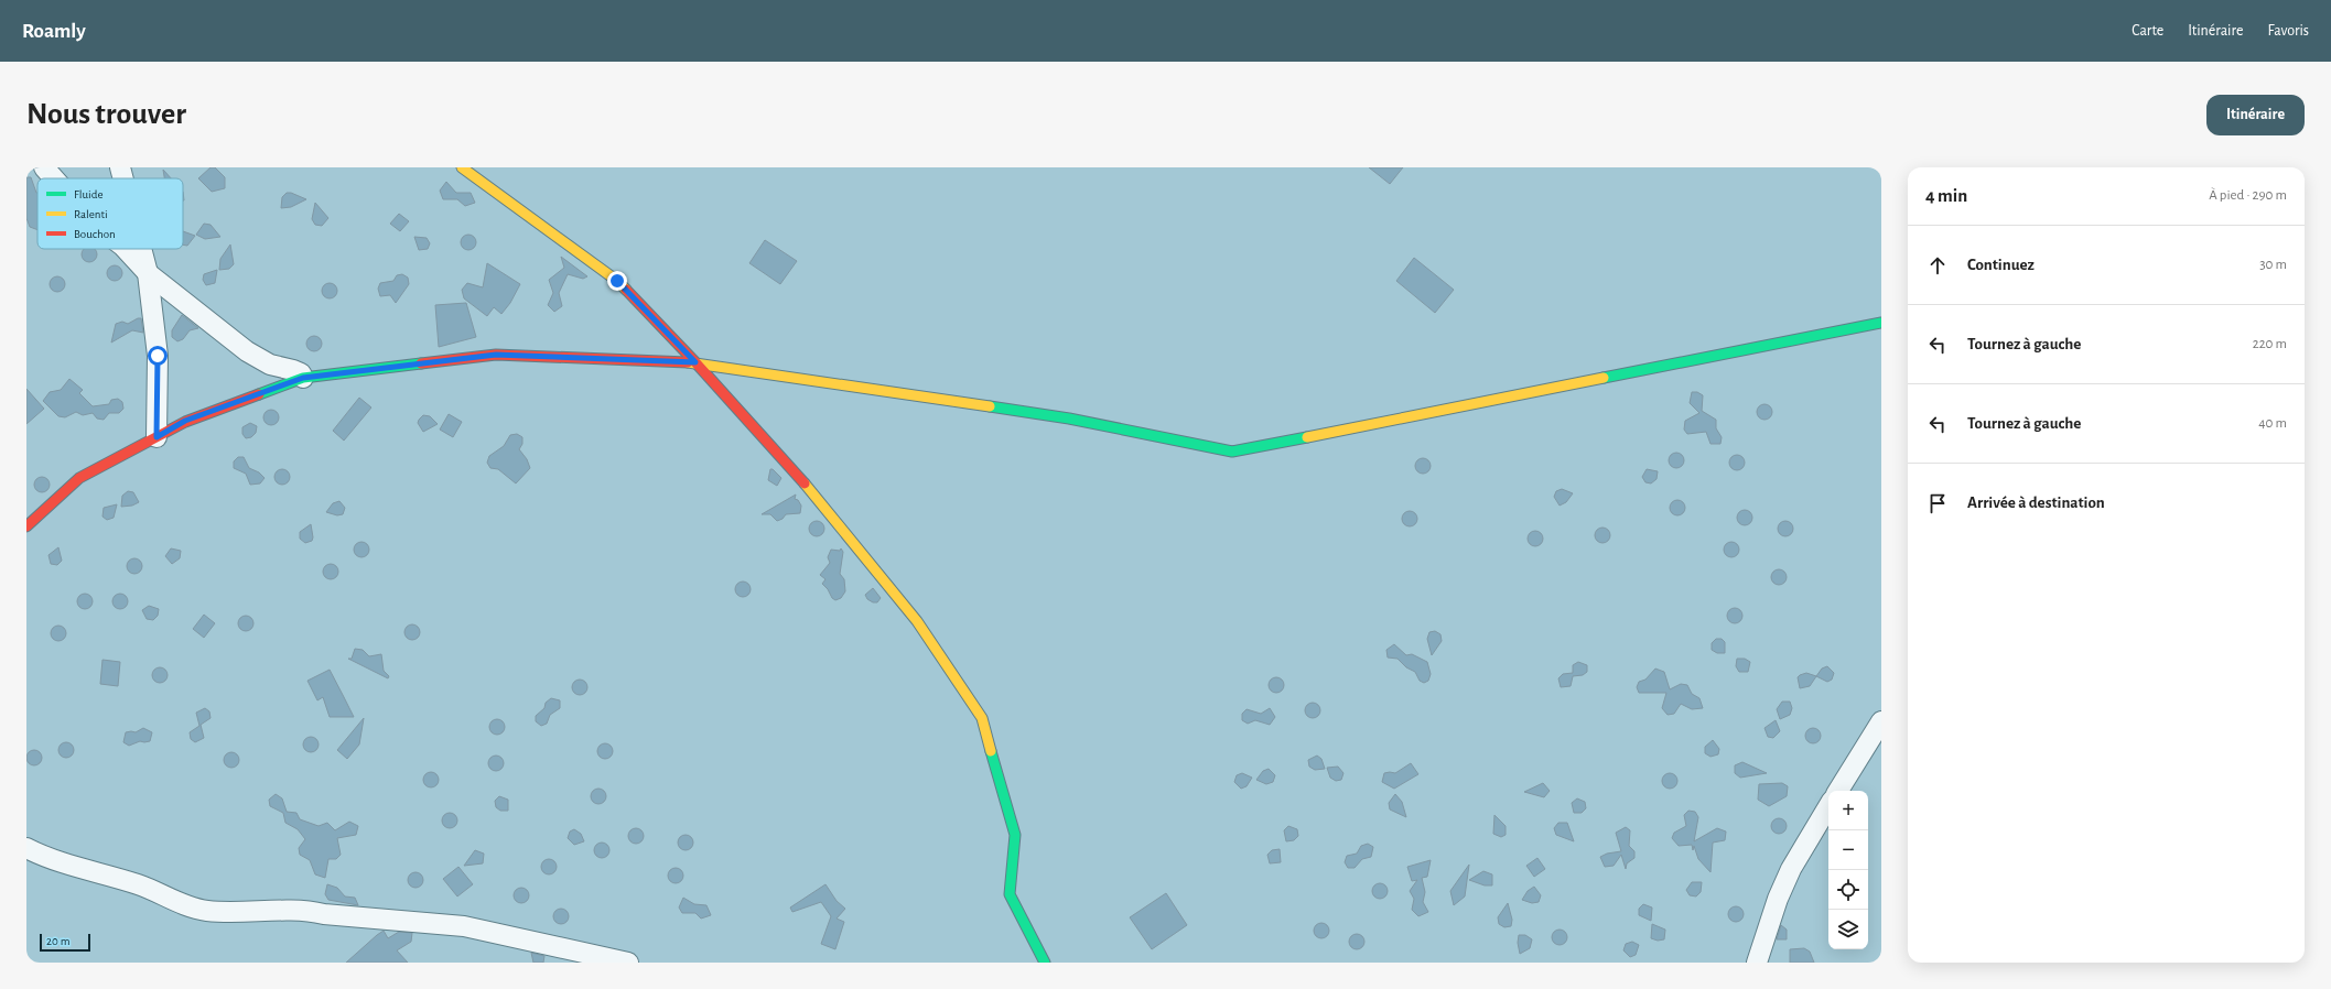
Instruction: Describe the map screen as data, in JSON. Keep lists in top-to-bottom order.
{
  "legend": ["Fluide", "Ralenti", "Bouchon"],
  "scale_bar": "20 m",
  "page": {
    "header": "Roamly",
    "nav": ["Carte", "Itinéraire", "Favoris"],
    "buttons": "Itinéraire",
    "title": "Nous trouver",
    "heading": ["4 min", "À pied · 290 m"],
    "list": [
      ["Continuez", "30 m"],
      ["Tournez à gauche", "220 m"],
      ["Tournez à gauche", "40 m"],
      "Arrivée à destination"
    ],
    "map_buttons": ["+", "−"],
    "scale": "20 m"
  }
}
